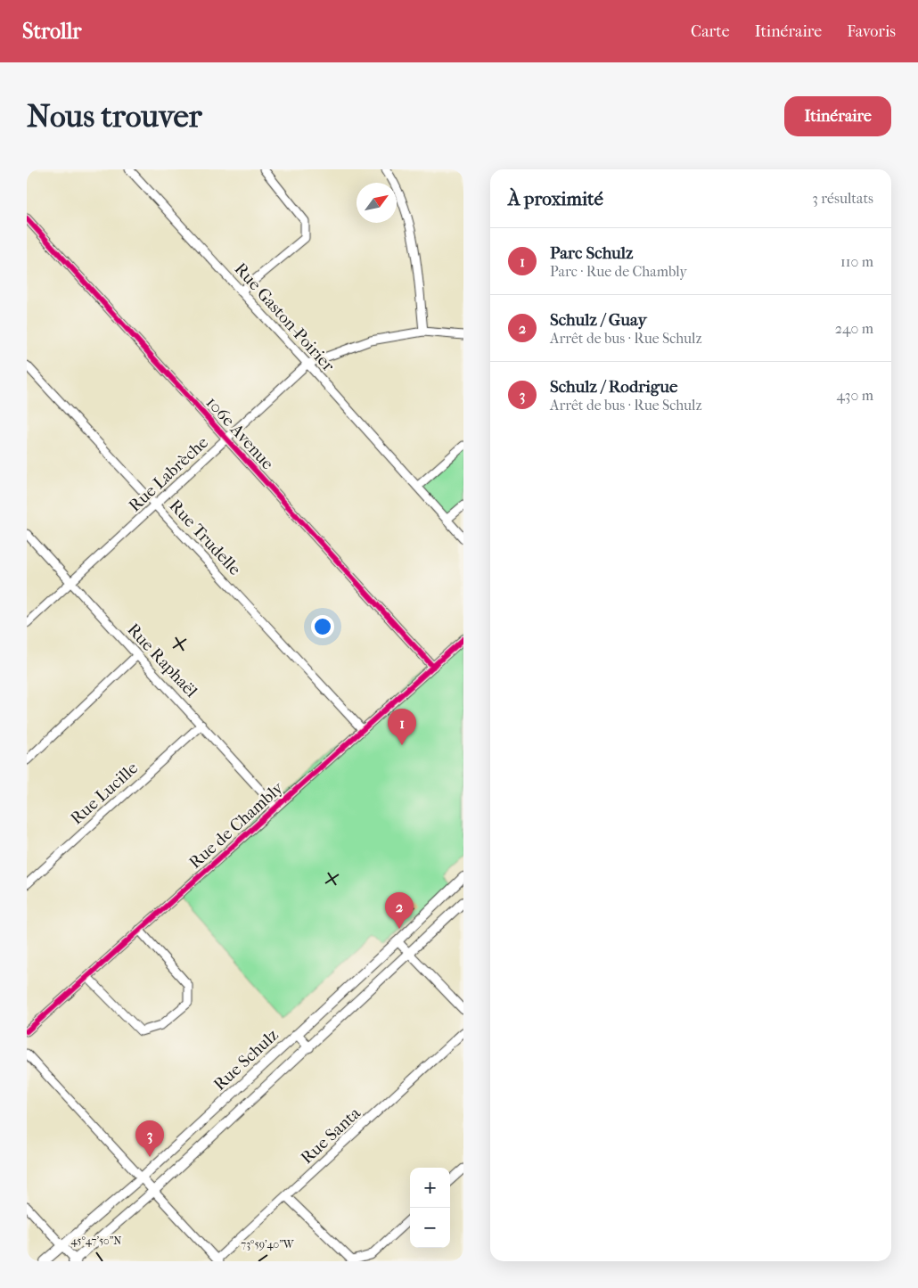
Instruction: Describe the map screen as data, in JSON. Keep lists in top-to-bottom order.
{
  "streets": {
    "street": [
      "Rue Gaston-Poirier",
      "106e Avenue",
      "Rue Labrèche",
      "Rue Trudelle",
      "Rue Raphaël",
      "Rue Lucille",
      "Rue de Chambly",
      "Rue Schulz",
      "Rue Santa"
    ]
  },
  "crossings": [
    ["Rue Gaston-Poirier", "Rue Labrèche"],
    ["106e Avenue", "Rue Labrèche"],
    ["106e Avenue", "Rue de Chambly"],
    ["Rue Labrèche", "Rue Trudelle"],
    ["Rue Labrèche", "Rue Raphaël"],
    ["Rue Trudelle", "Rue de Chambly"],
    ["Rue Raphaël", "Rue Lucille"],
    ["Rue Raphaël", "Rue de Chambly"]
  ],
  "north": "top right",
  "page": {
    "header": "Strollr",
    "nav": ["Carte", "Itinéraire", "Favoris"],
    "buttons": "Itinéraire",
    "title": "Nous trouver",
    "heading": ["À proximité", "3 résultats"],
    "list": [
      {
        "mark": "1",
        "name": "Parc Schulz",
        "note": "Parc · Rue de Chambly",
        "value": "110 m"
      },
      {
        "mark": "2",
        "name": "Schulz / Guay",
        "note": "Arrêt de bus · Rue Schulz",
        "value": "240 m"
      },
      {
        "mark": "3",
        "name": "Schulz / Rodrigue",
        "note": "Arrêt de bus · Rue Schulz",
        "value": "430 m"
      }
    ],
    "pins": ["1", "2", "3"],
    "map_buttons": ["+", "−"]
  },
  "coordinates": ["45°47'50\"N", "73°59'40\"W"]
}
